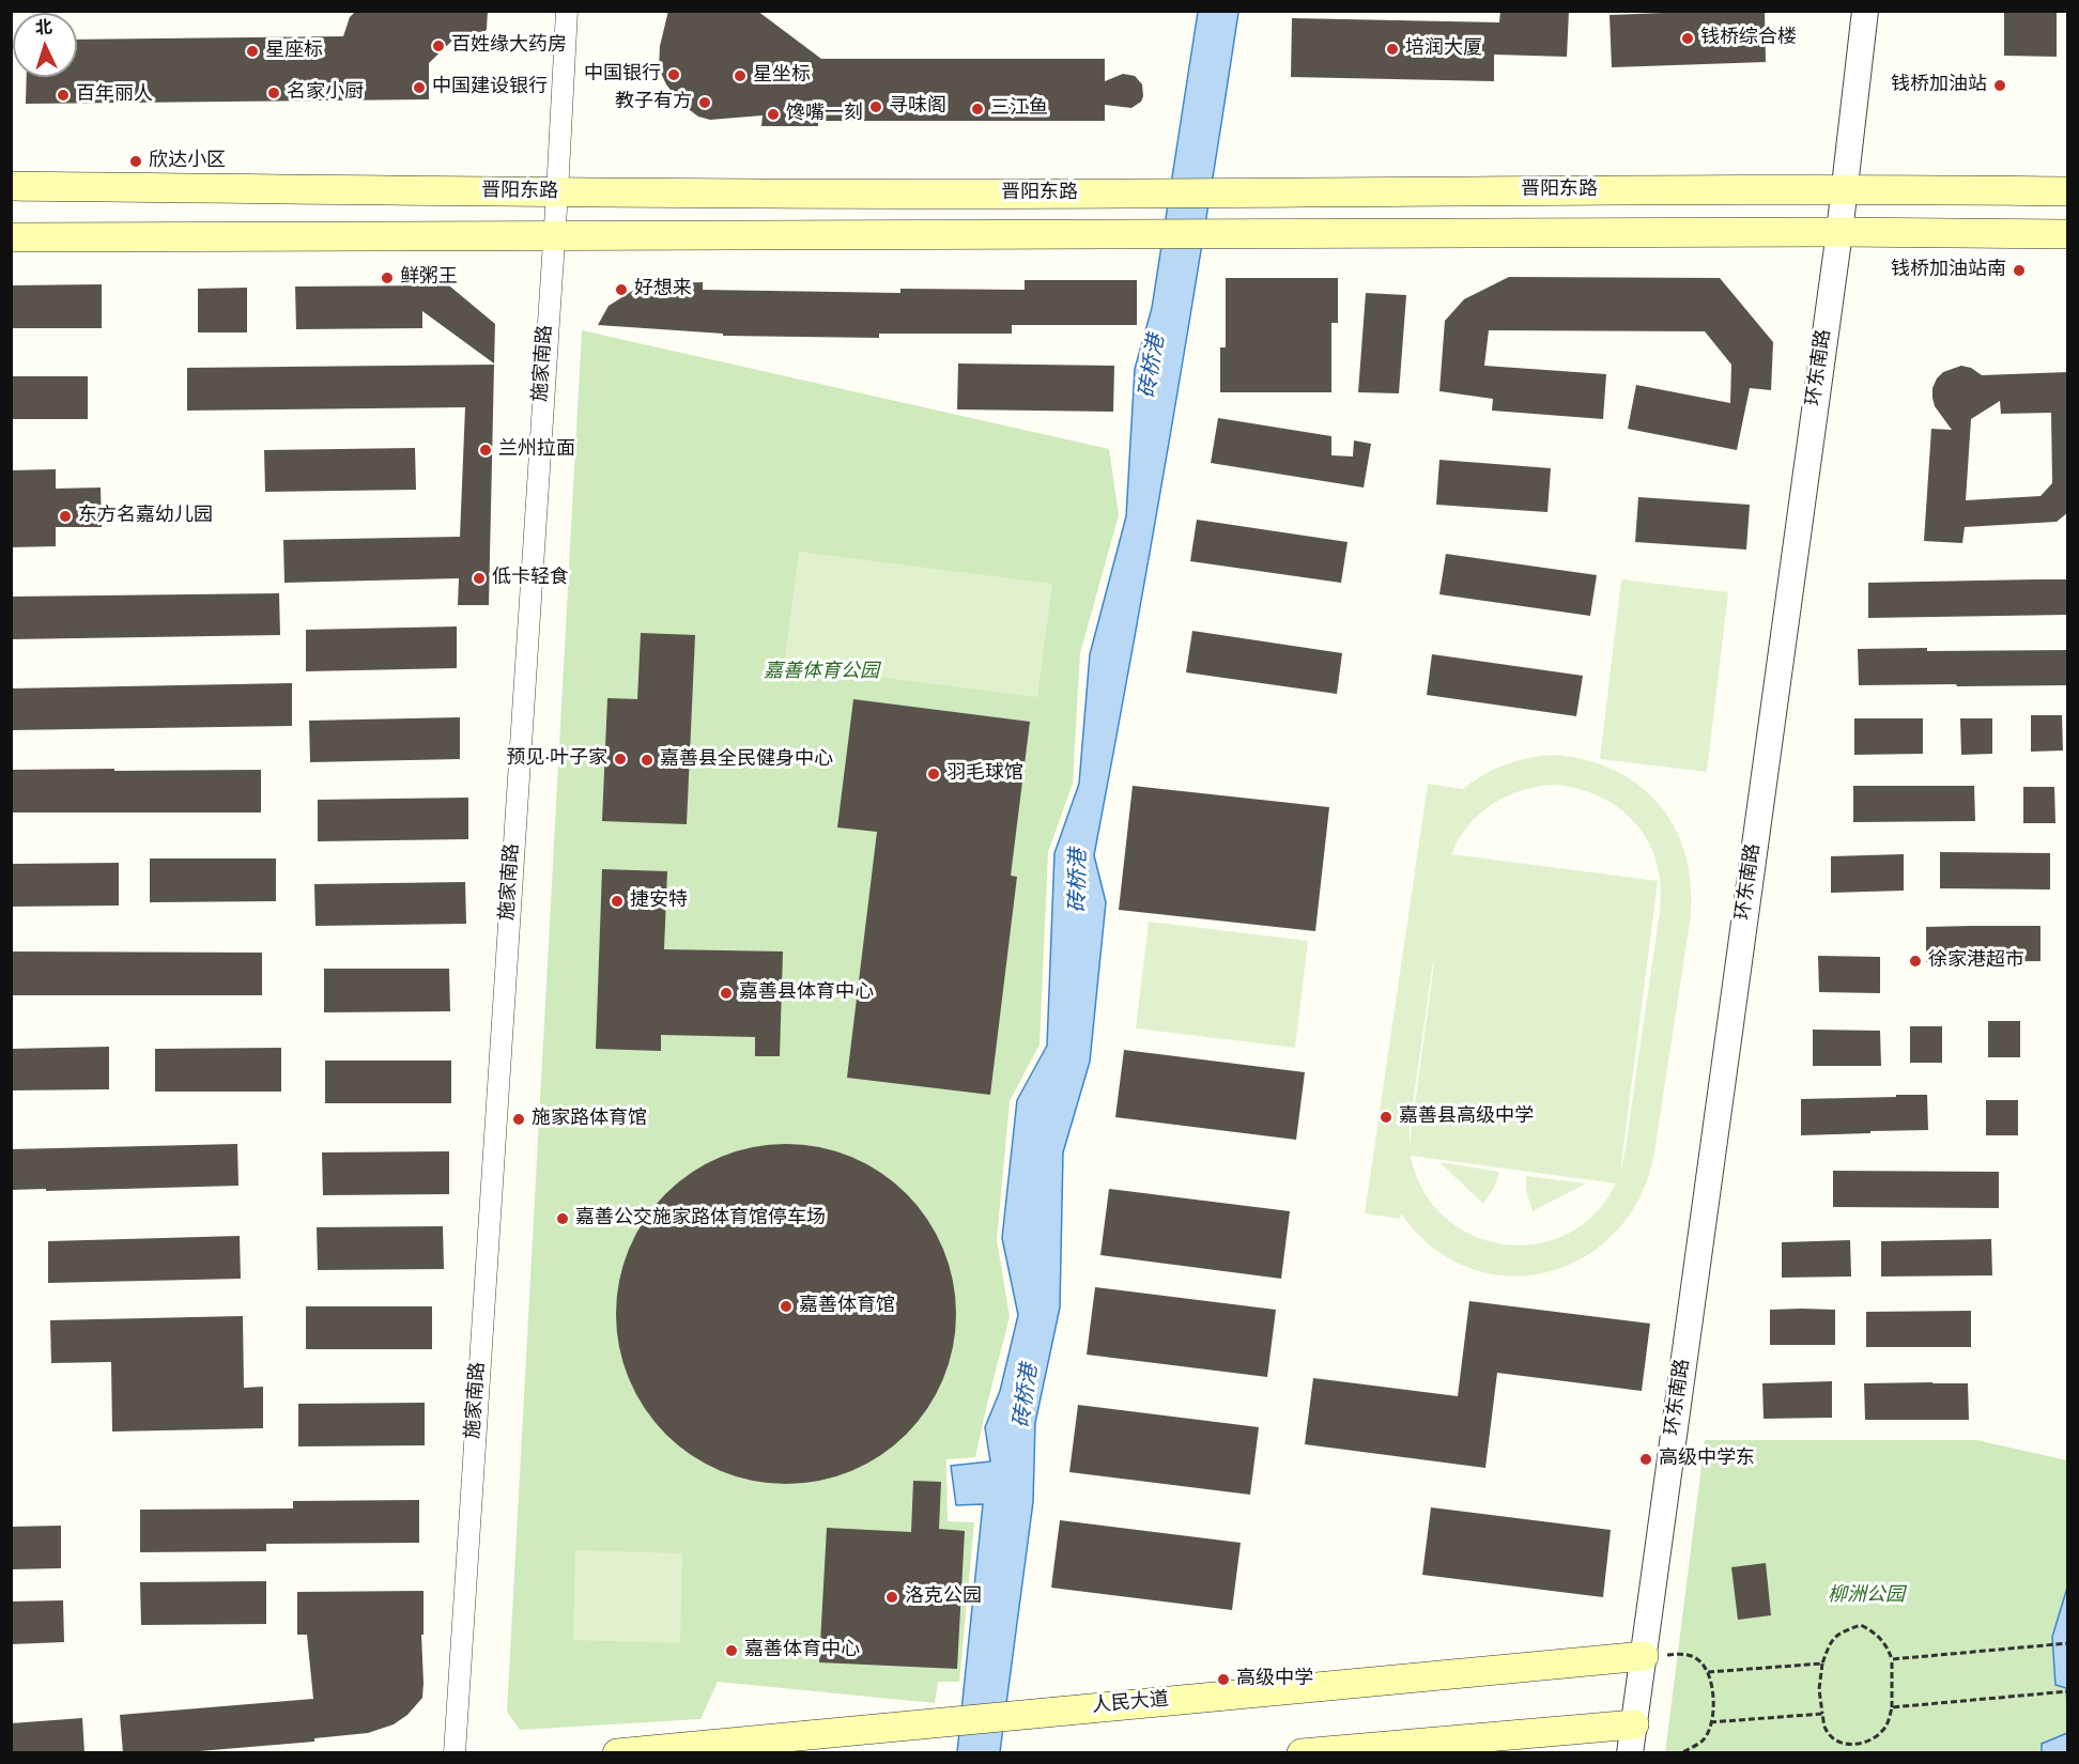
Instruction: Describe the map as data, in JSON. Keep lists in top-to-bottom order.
{
  "streets": {
    "main road": ["晋阳东路", "人民大道"],
    "street": ["施家南路", "环东南路"]
  },
  "crossings": [
    ["晋阳东路", "施家南路"],
    ["晋阳东路", "环东南路"],
    ["环东南路", "人民大道"]
  ],
  "water": ["砖桥港"],
  "parks": ["嘉善体育公园", "柳洲公园"],
  "places": [
    "钱桥综合楼",
    "百姓缘大药房",
    "培润大厦",
    "星座标",
    "中国银行",
    "星坐标",
    "钱桥加油站",
    "中国建设银行",
    "名家小厨",
    "百年丽人",
    "教子有方",
    "寻味阁",
    "三江鱼",
    "馋嘴一刻",
    "欣达小区",
    "钱桥加油站南",
    "鲜粥王",
    "好想来",
    "兰州拉面",
    "东方名嘉幼儿园",
    "低卡轻食",
    "预见·叶子家",
    "嘉善县全民健身中心",
    "羽毛球馆",
    "捷安特",
    "徐家港超市",
    "嘉善县体育中心",
    "嘉善县高级中学",
    "施家路体育馆",
    "嘉善公交施家路体育馆停车场",
    "嘉善体育馆",
    "高级中学东",
    "洛克公园",
    "嘉善体育中心",
    "高级中学"
  ],
  "north": "top"
}
